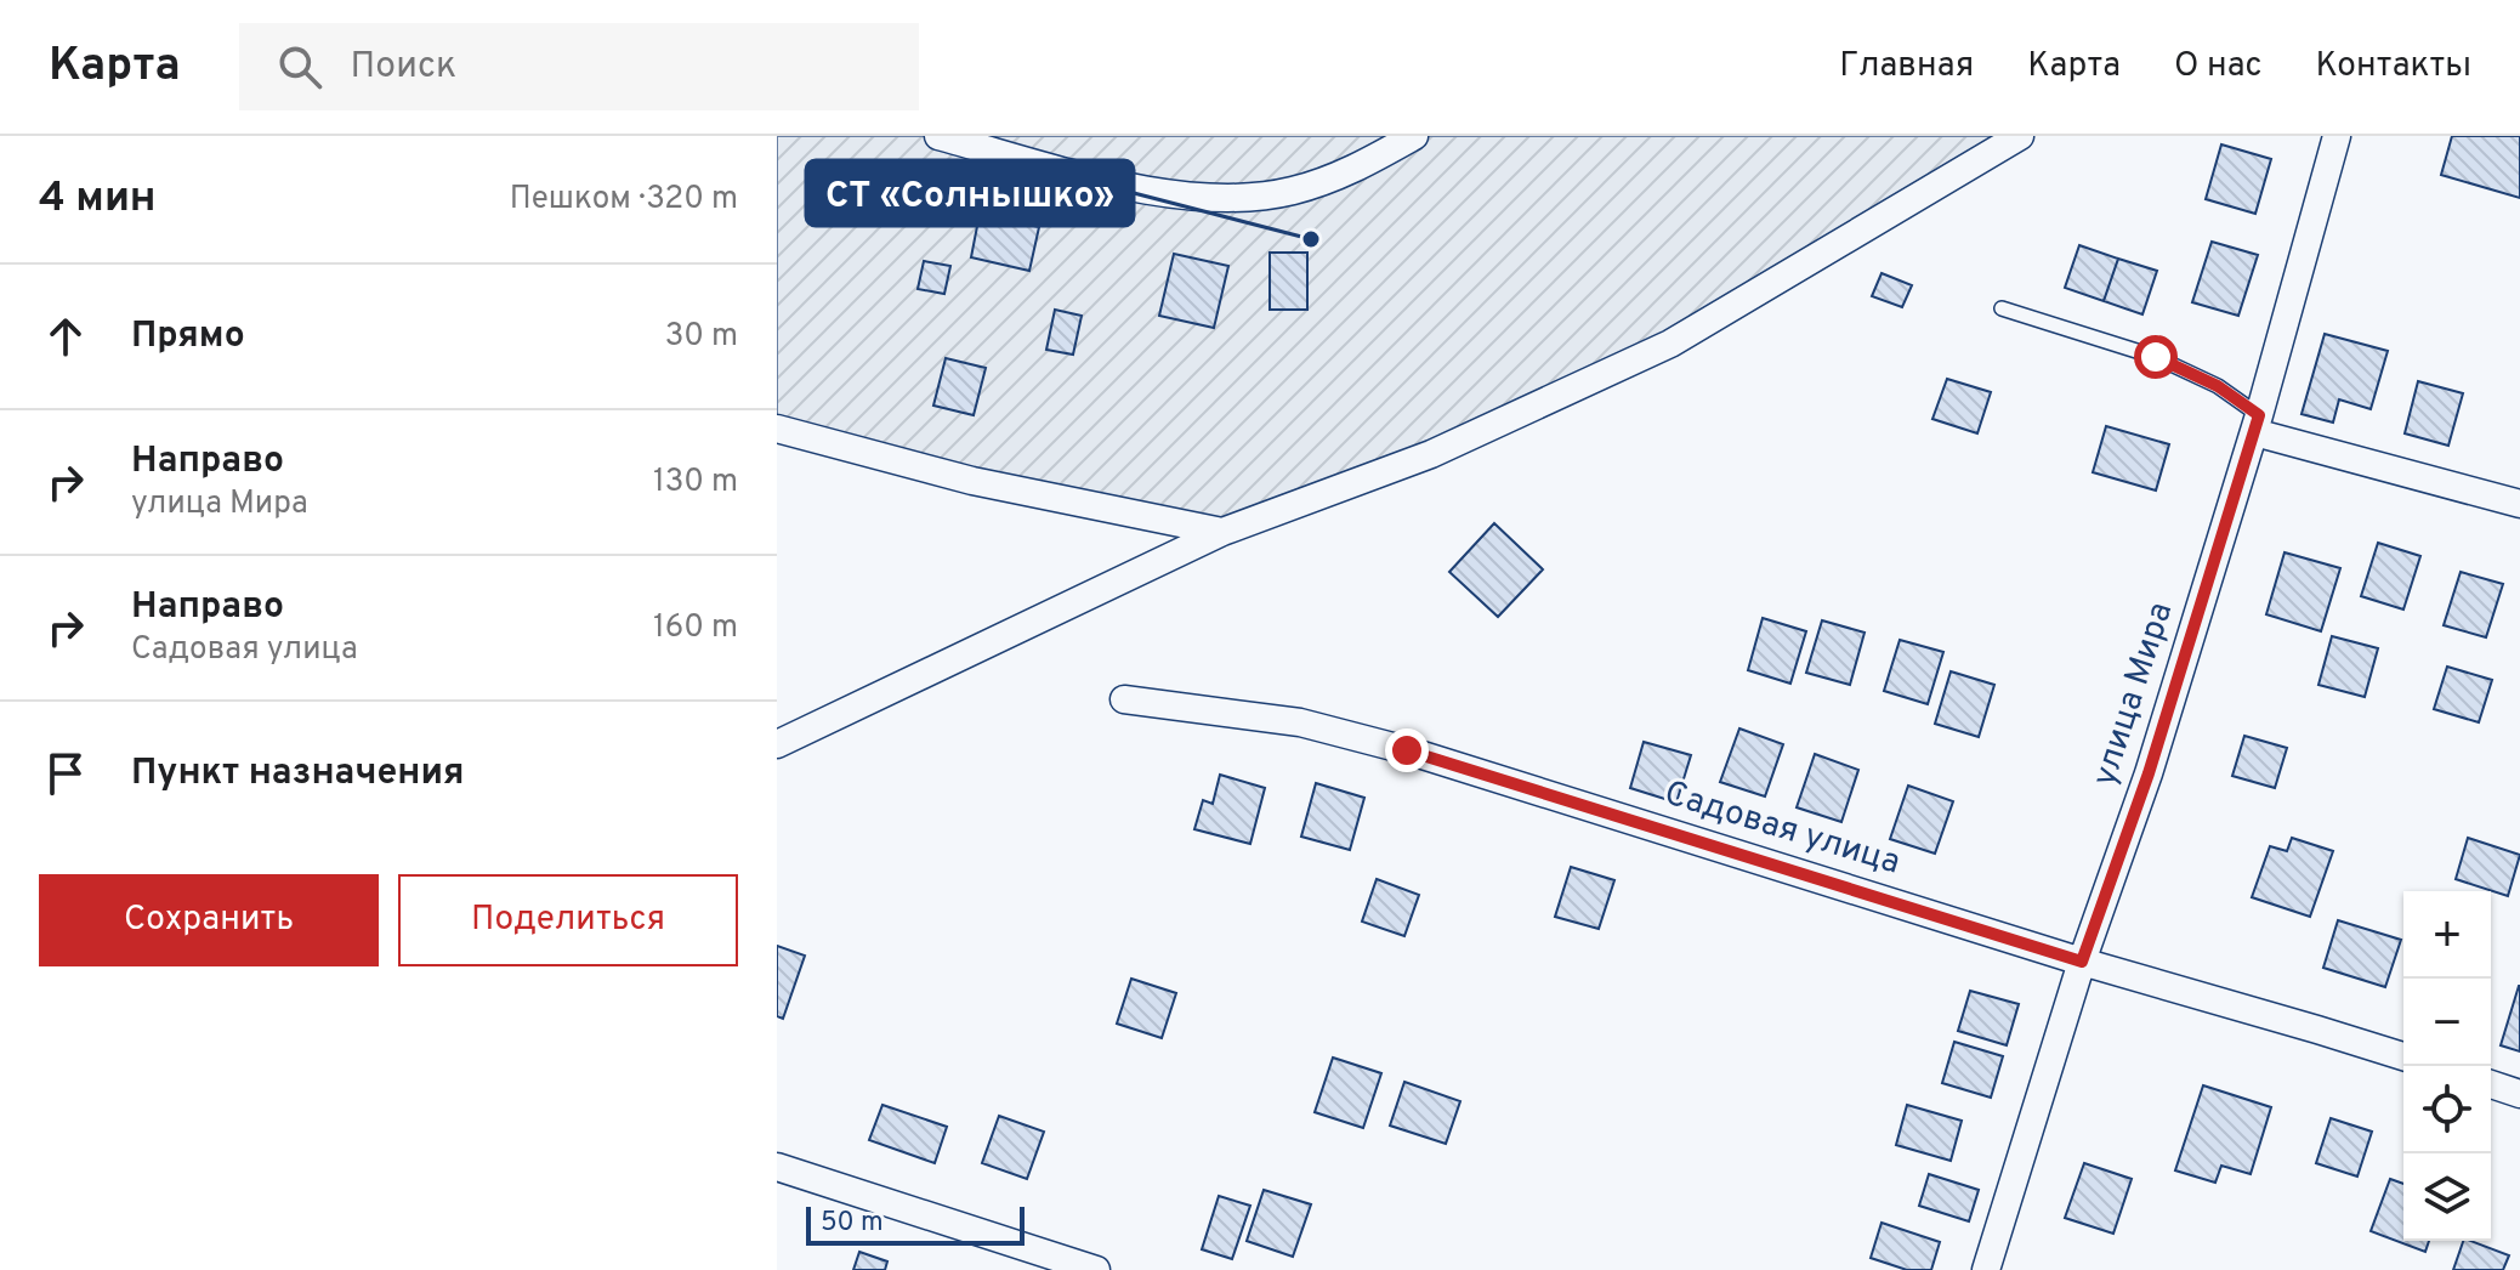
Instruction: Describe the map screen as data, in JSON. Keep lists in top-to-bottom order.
{
  "streets": {
    "street": ["улица Мира", "Садовая улица"]
  },
  "crossings": [
    ["улица Мира", "Садовая улица"]
  ],
  "places": ["СТ «Солнышко»"],
  "scale_bar": "50 m",
  "page": {
    "header": "Карта",
    "search": "Поиск",
    "nav": [
      "Главная",
      "Карта",
      "О нас",
      "Контакты"
    ],
    "heading": ["4 мин", "Пешком · 320 m"],
    "list": [
      ["Прямо", "30 m"],
      ["Направо", "улица Мира", "130 m"],
      ["Направо", "Садовая улица", "160 m"],
      "Пункт назначения"
    ],
    "buttons": ["Сохранить", "Поделиться"],
    "map_buttons": ["+", "−"],
    "scale": "50 m"
  }
}
